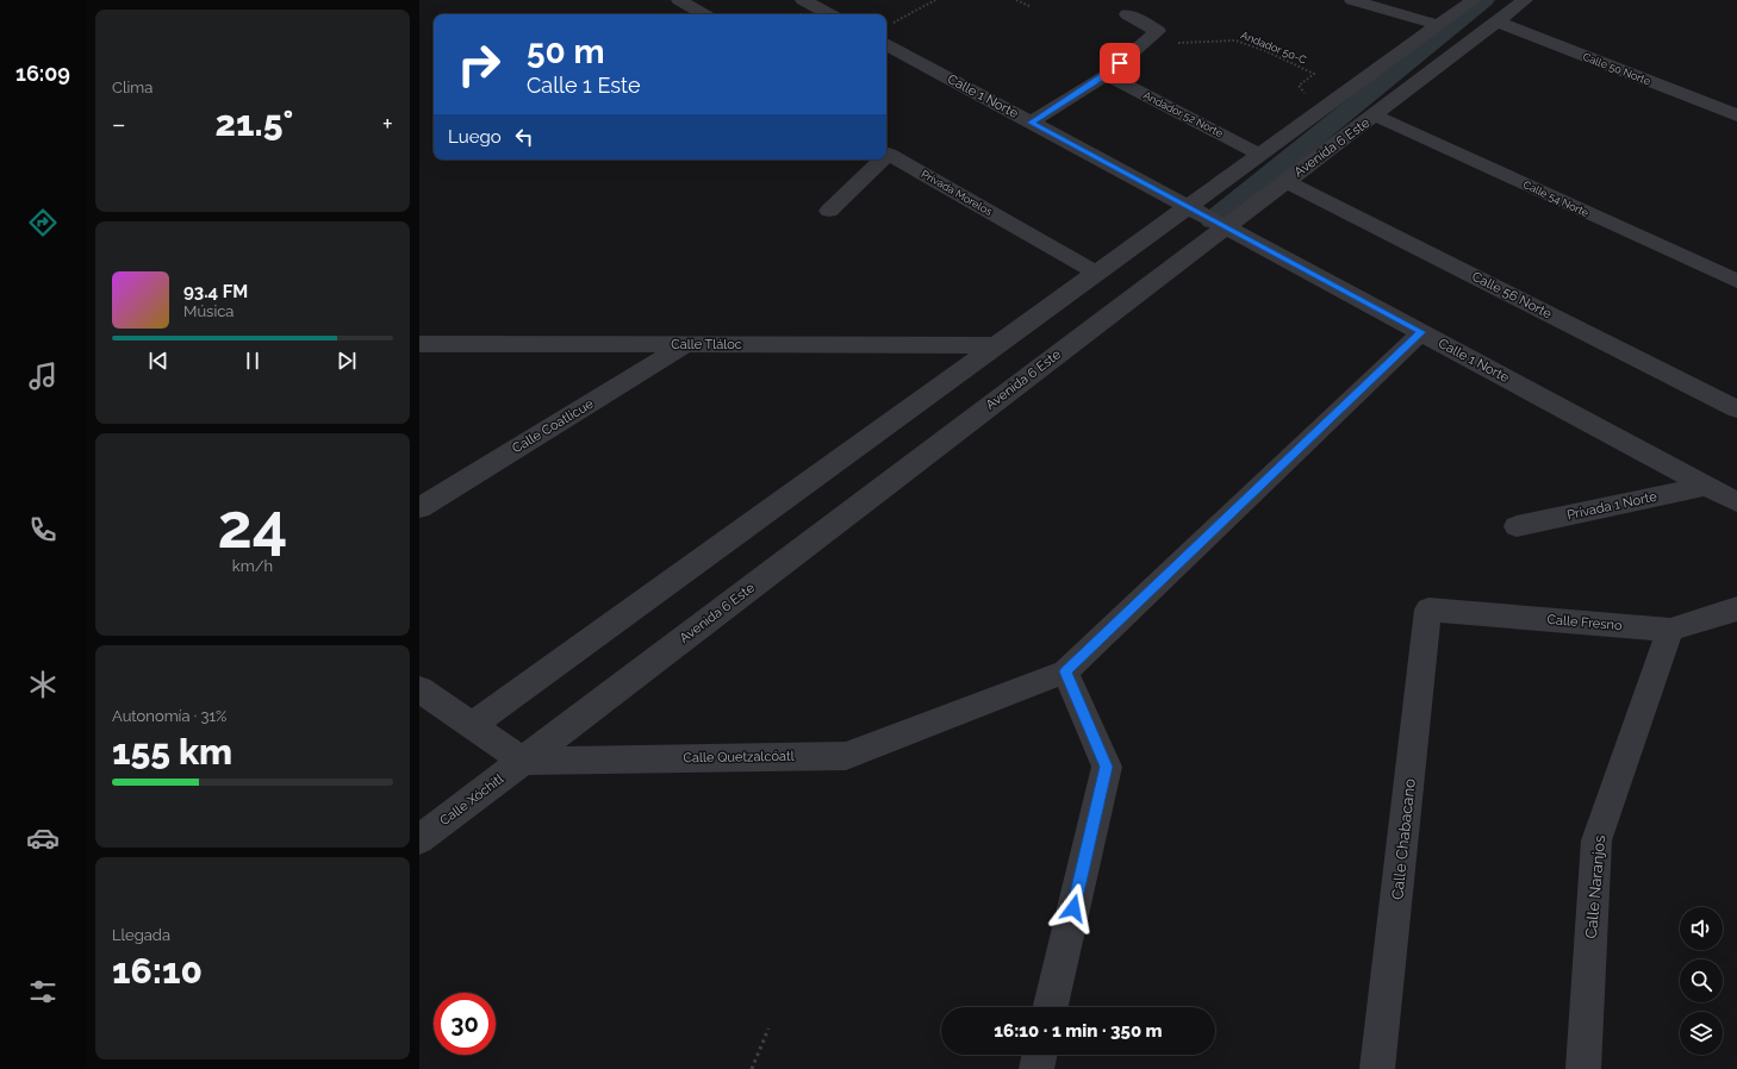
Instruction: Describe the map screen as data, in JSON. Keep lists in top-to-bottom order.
{
  "streets": {
    "street": [
      "Calle 50 Norte",
      "Calle 1 Norte",
      "Andador 52 Norte",
      "Avenida 6 Este",
      "Privada Morelos",
      "Calle 54 Norte",
      "Calle 56 Norte",
      "Calle Tláloc",
      "Calle Coatlicue",
      "Privada 1 Norte",
      "Calle Fresno",
      "Calle Quetzalcóatl",
      "Calle Xóchitl",
      "Calle Chabacano",
      "Calle Naranjos"
    ],
    "path": ["Andador 50-C"]
  },
  "crossings": [
    ["Calle 50 Norte", "Avenida 6 Este"],
    ["Calle 1 Norte", "Avenida 6 Este"],
    ["Calle 1 Norte", "Privada 1 Norte"],
    ["Avenida 6 Este", "Calle 54 Norte"],
    ["Avenida 6 Este", "Calle 56 Norte"],
    ["Avenida 6 Este", "Calle Quetzalcóatl"],
    ["Avenida 6 Este", "Calle Xóchitl"],
    ["Calle Tláloc", "Calle Coatlicue"],
    ["Calle Fresno", "Calle Chabacano"],
    ["Calle Fresno", "Calle Naranjos"],
    ["Calle Quetzalcóatl", "Calle Xóchitl"]
  ],
  "page": {
    "tabs": "16:09",
    "tile": [
      "Clima",
      ["24", "km/h"],
      ["Autonomía · 31%", "155 km"],
      ["Llegada", "16:10"]
    ],
    "turn": ["50 m", "Calle 1 Este"],
    "heat": ["−", "21.5°", "+"],
    "then": "Luego",
    "song": ["93.4 FM", "Música"],
    "limit": "30",
    "trip": "16:10 · 1 min · 350 m"
  }
}
